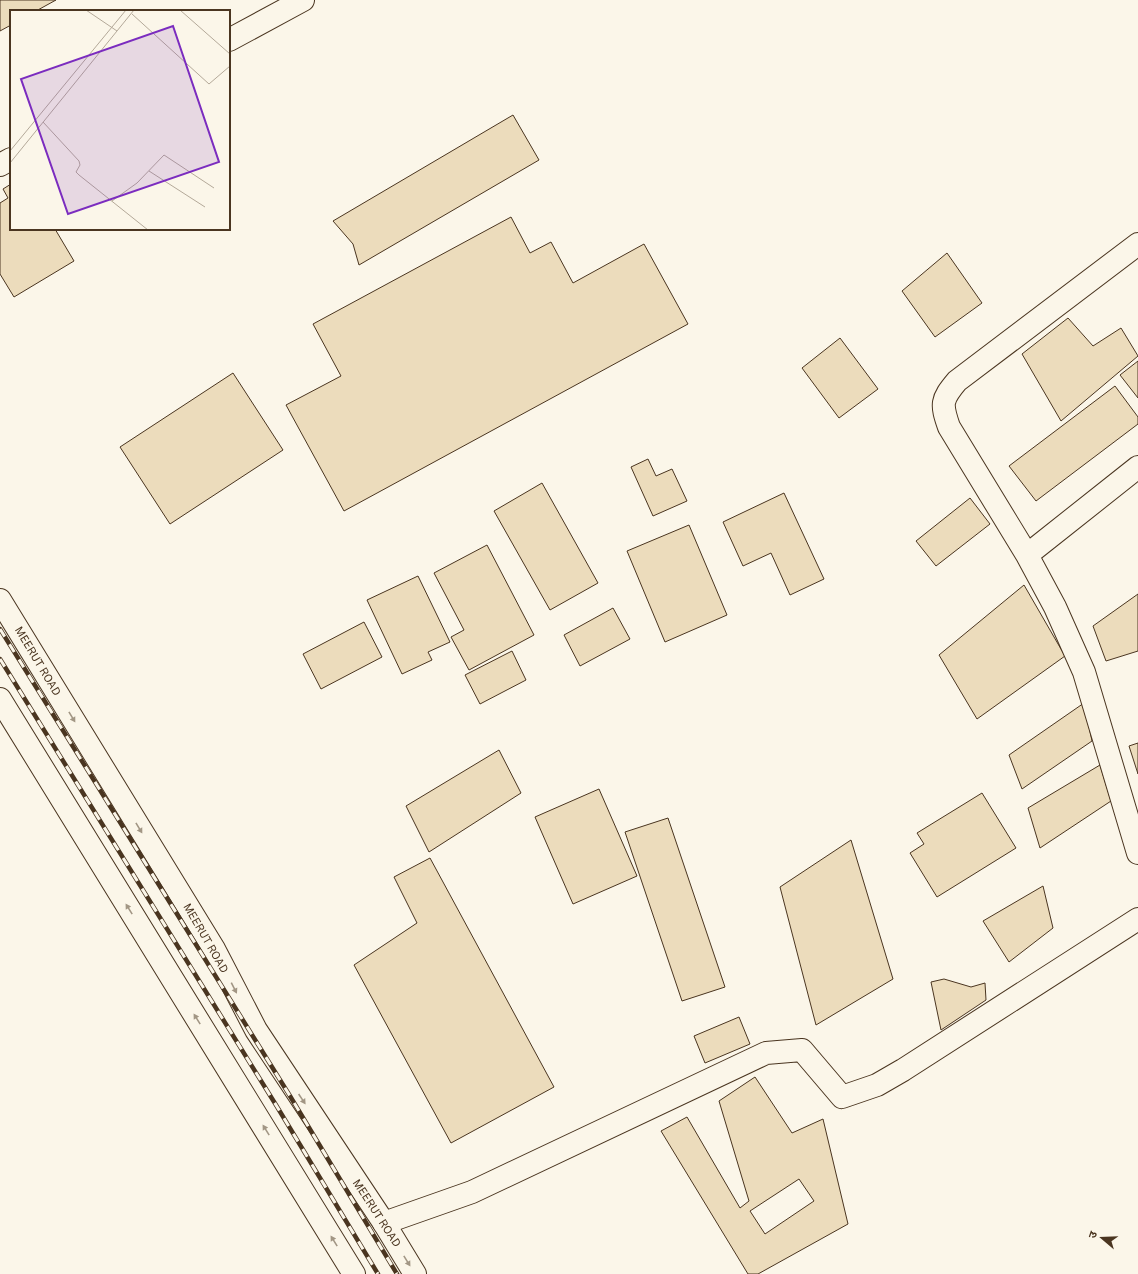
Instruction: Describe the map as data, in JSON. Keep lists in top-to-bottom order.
{
  "streets": {
    "main road": ["MEERUT ROAD"]
  },
  "north": "left"
}
